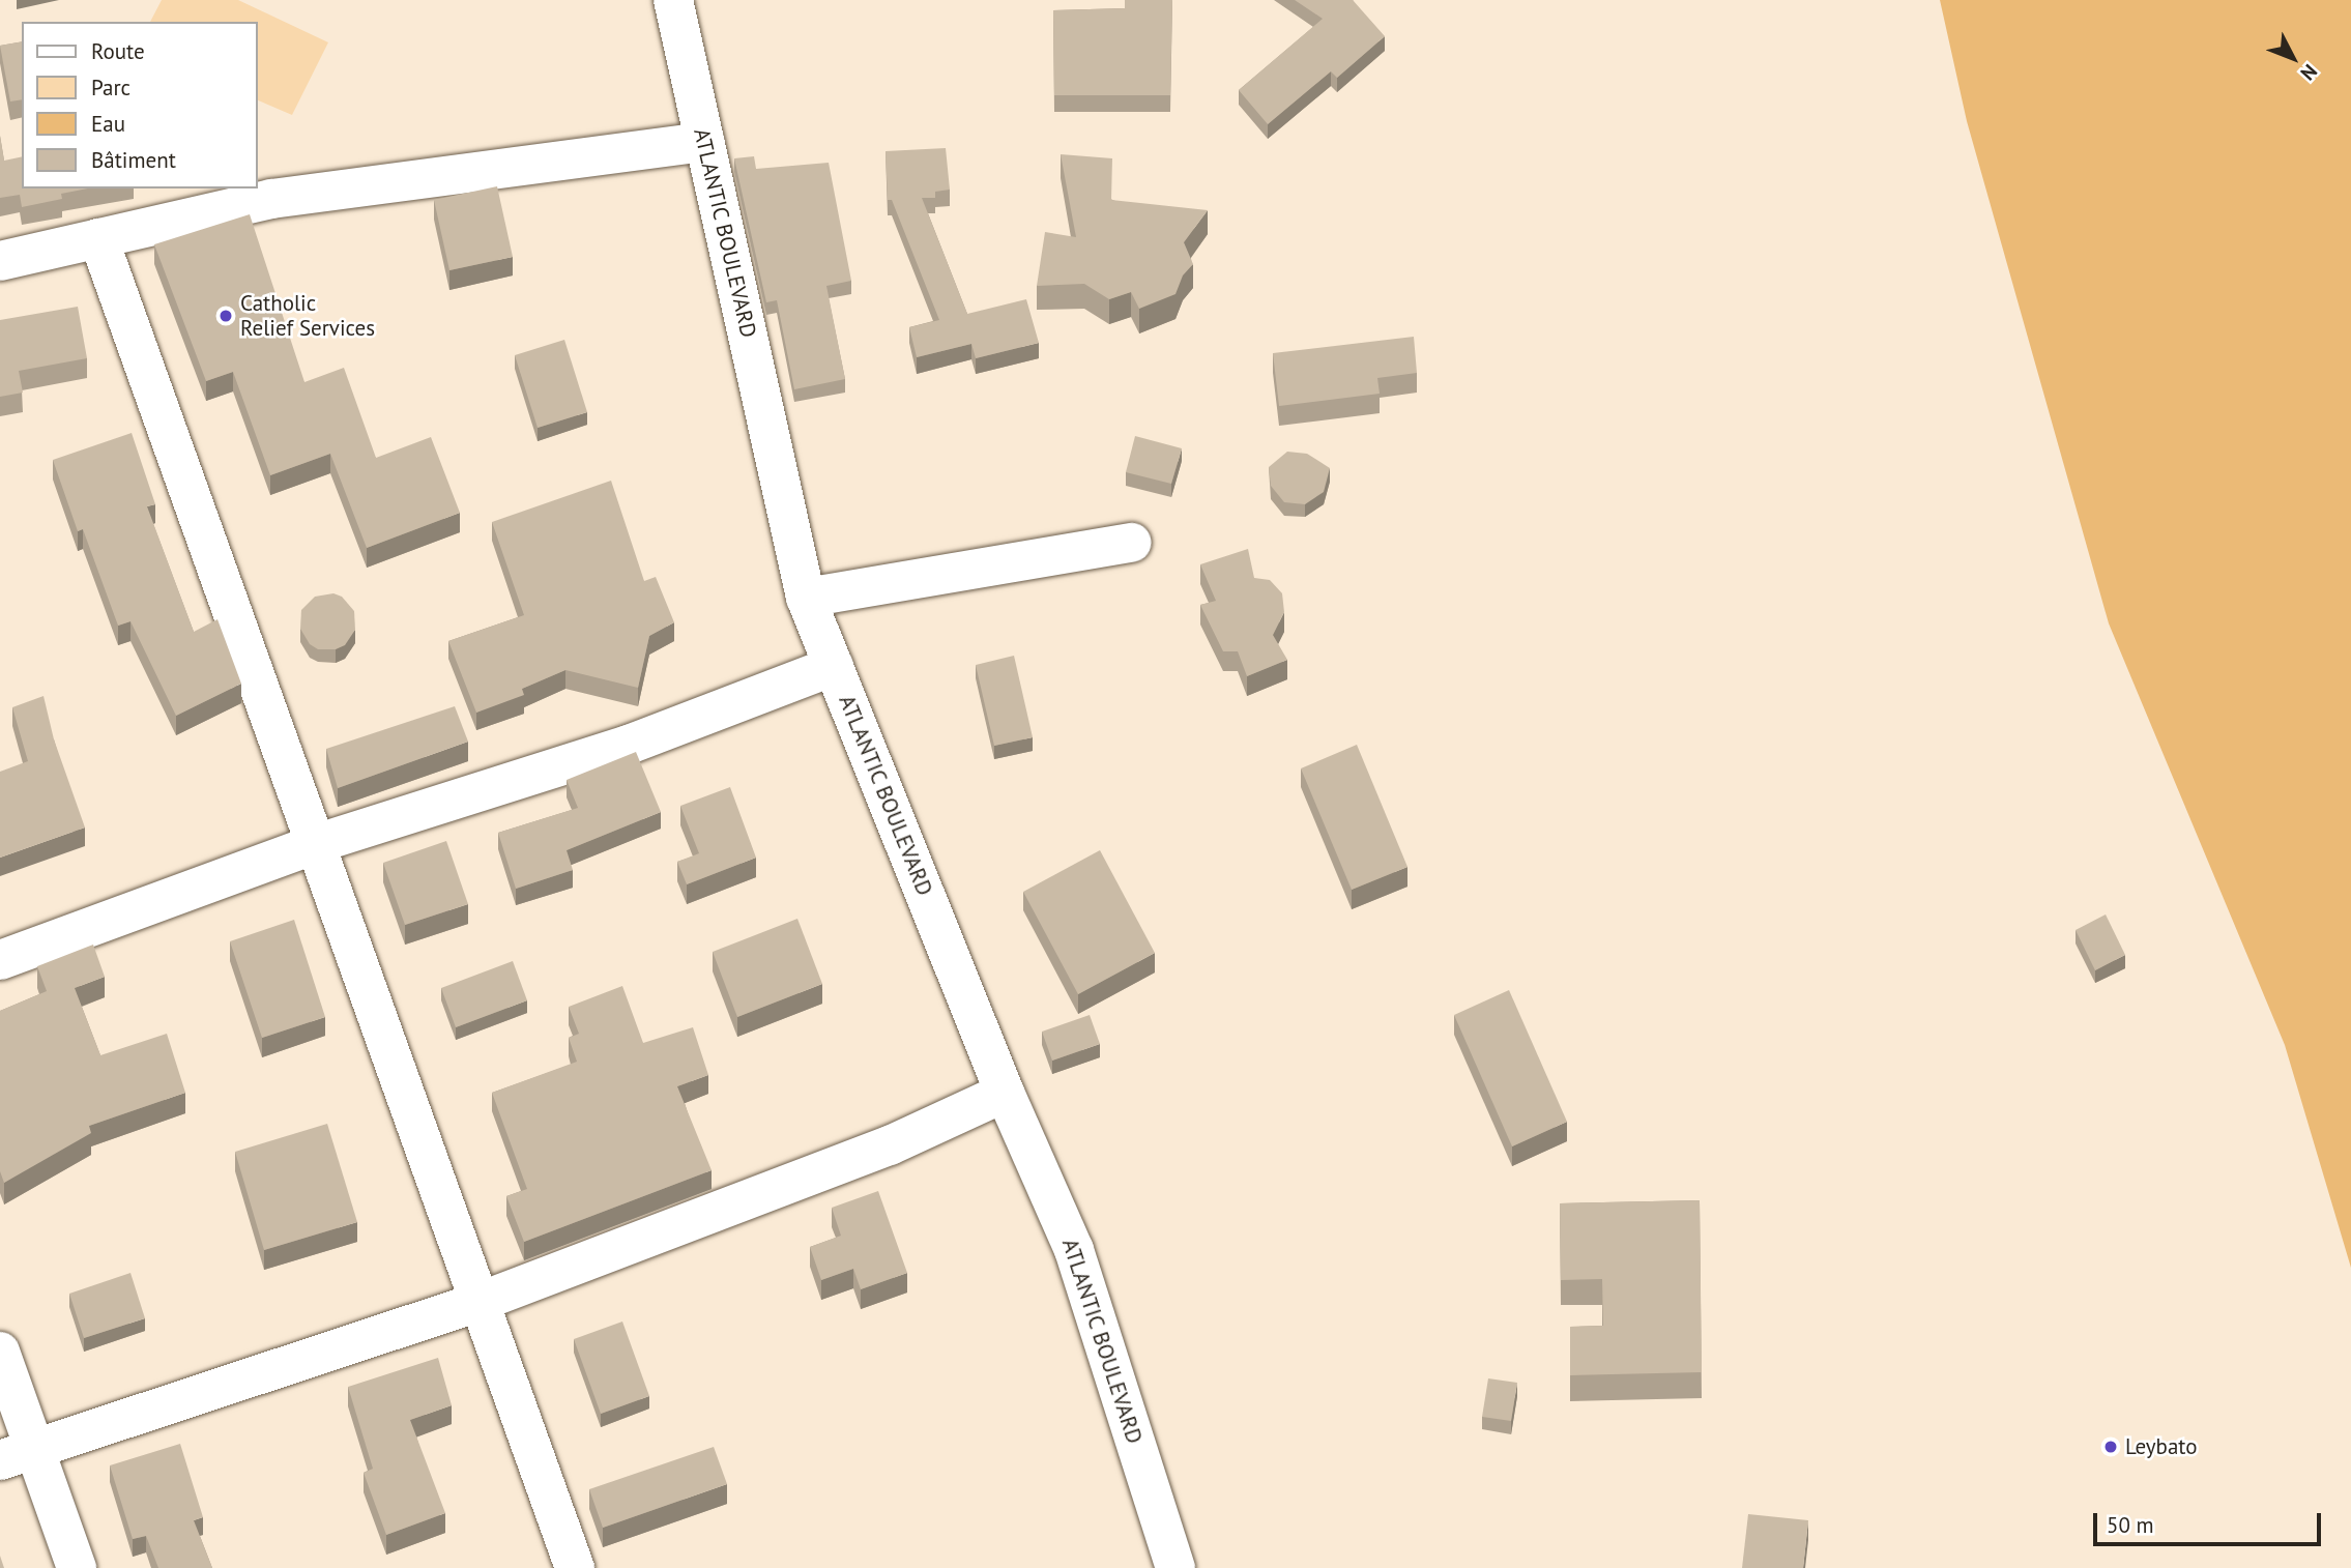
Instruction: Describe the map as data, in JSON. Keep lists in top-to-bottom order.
{
  "streets": {
    "street": ["ATLANTIC BOULEVARD"]
  },
  "places": ["Catholic Relief Services", "Leybato"],
  "legend": [
    "Route",
    "Parc",
    "Eau",
    "Bâtiment"
  ],
  "scale_bar": "50 m",
  "north": "bottom right"
}
